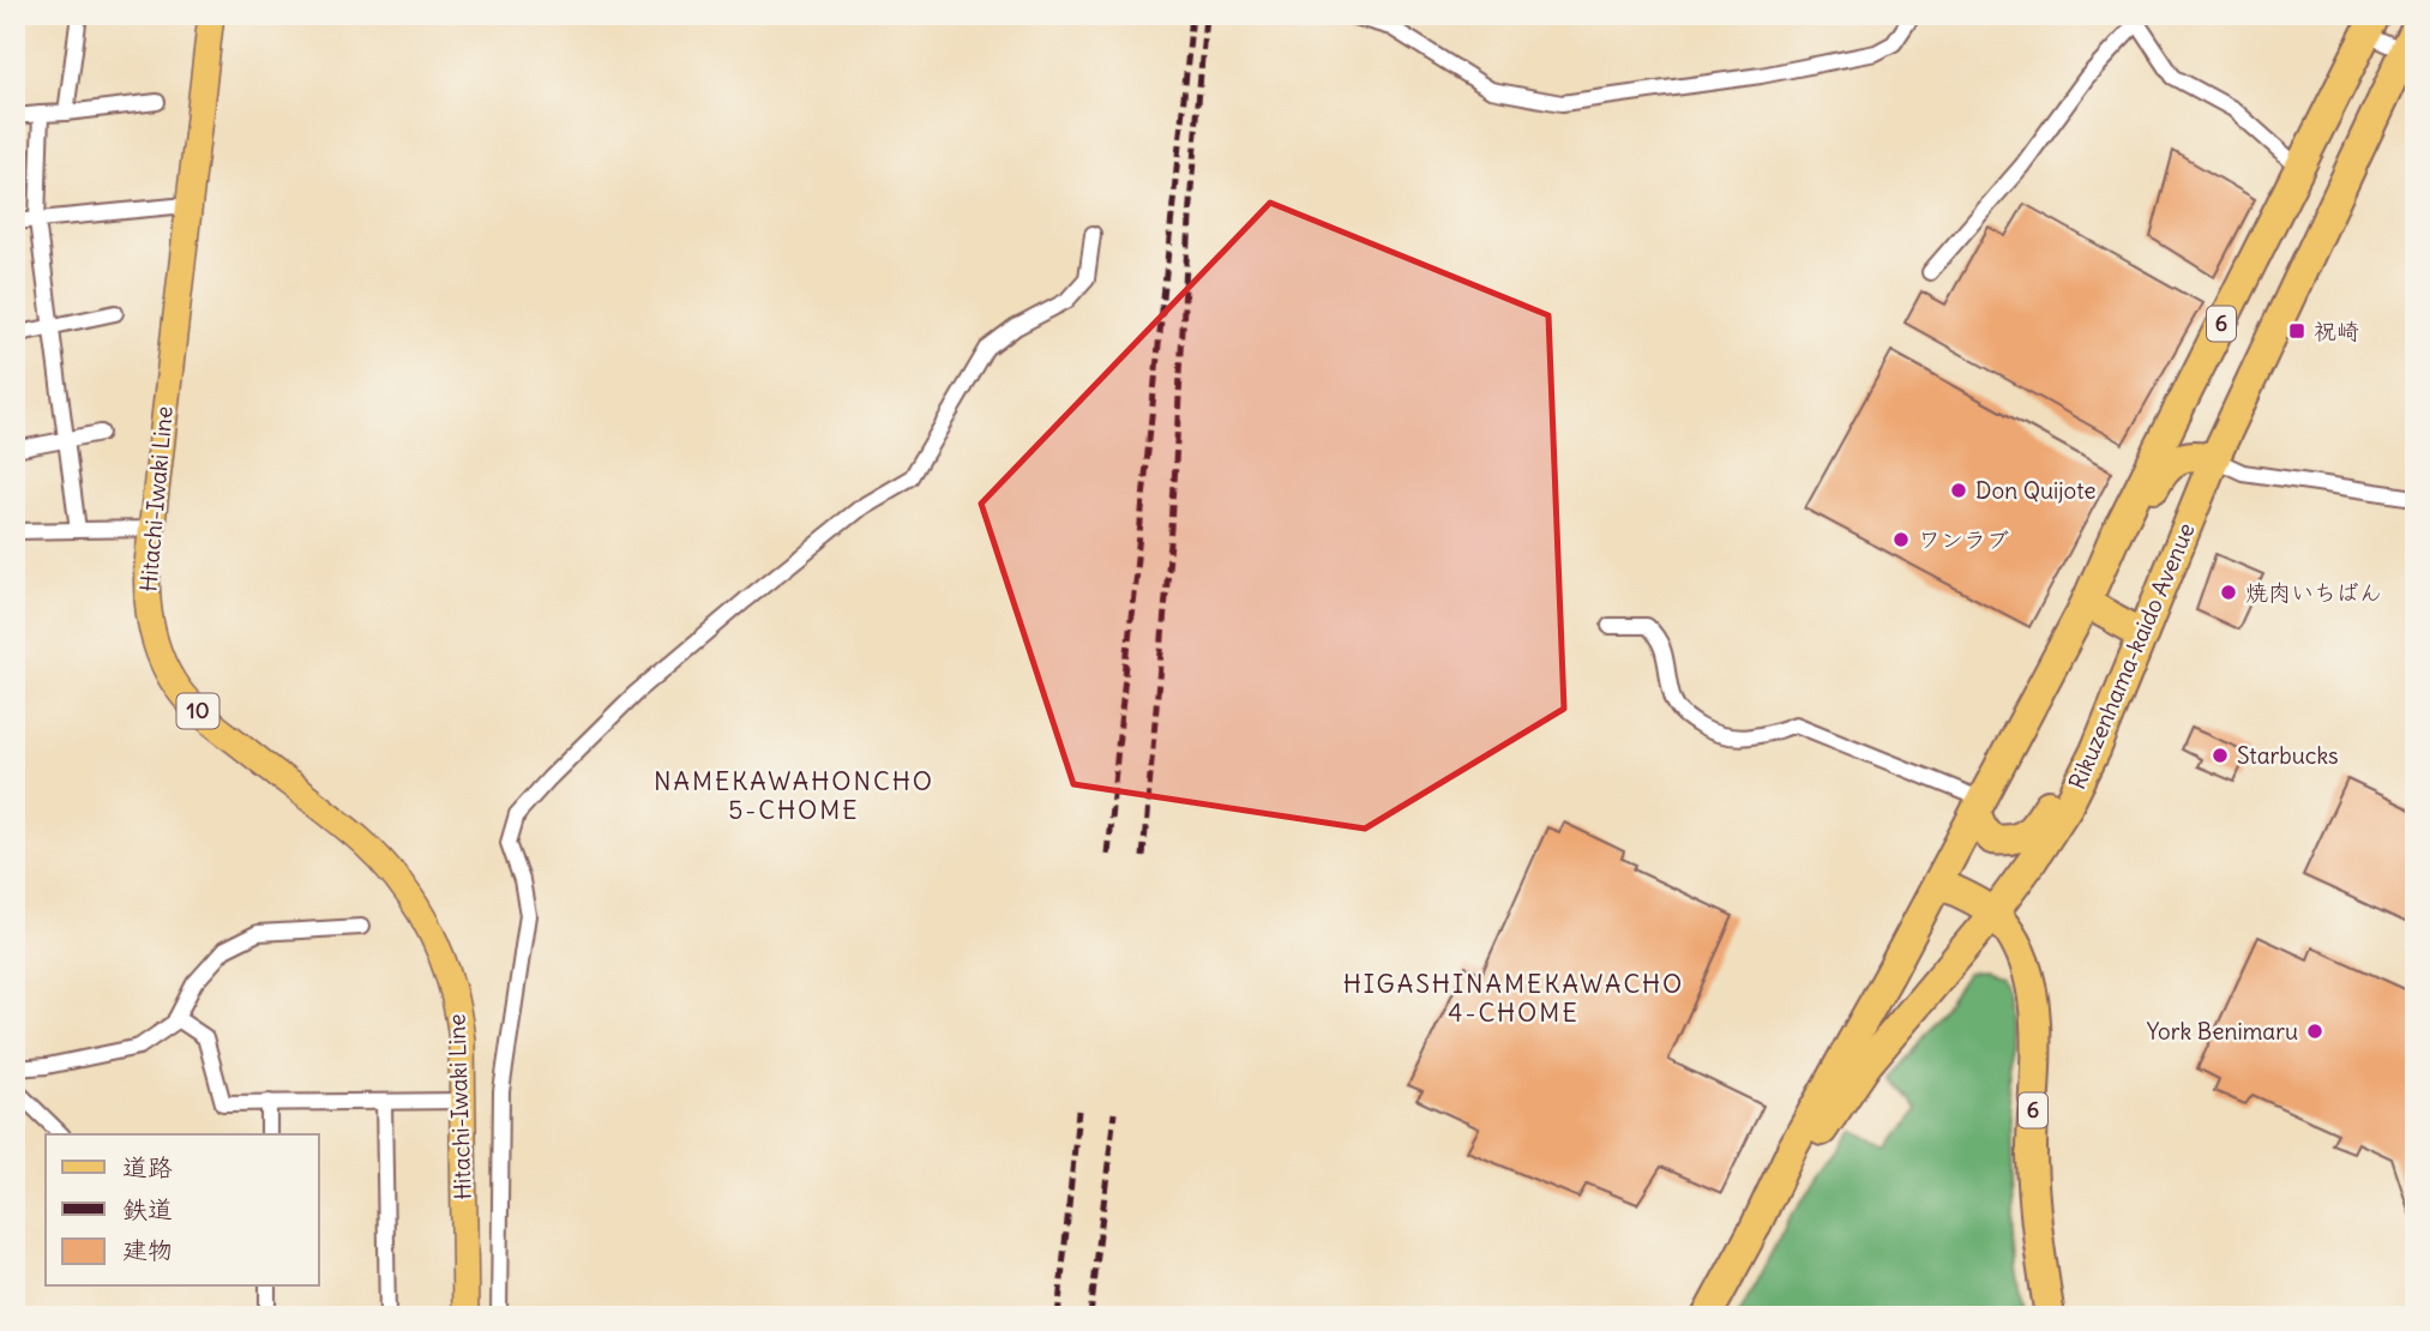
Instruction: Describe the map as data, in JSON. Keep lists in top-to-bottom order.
{
  "streets": {
    "highway": ["6", "Rikuzenhama-kaido Avenue"],
    "main road": ["Hitachi-Iwaki Line", "10"]
  },
  "crossings": [
    ["6", "Rikuzenhama-kaido Avenue"]
  ],
  "districts": ["NAMEKAWAHONCHO 5-CHOME", "HIGASHINAMEKAWACHO 4-CHOME"],
  "places": {
    "transit": ["祝崎"],
    "other": [
      "Don Quijote",
      "ワンラブ",
      "焼肉いちばん",
      "Starbucks",
      "York Benimaru"
    ]
  },
  "legend": ["道路", "鉄道", "建物"]
}
